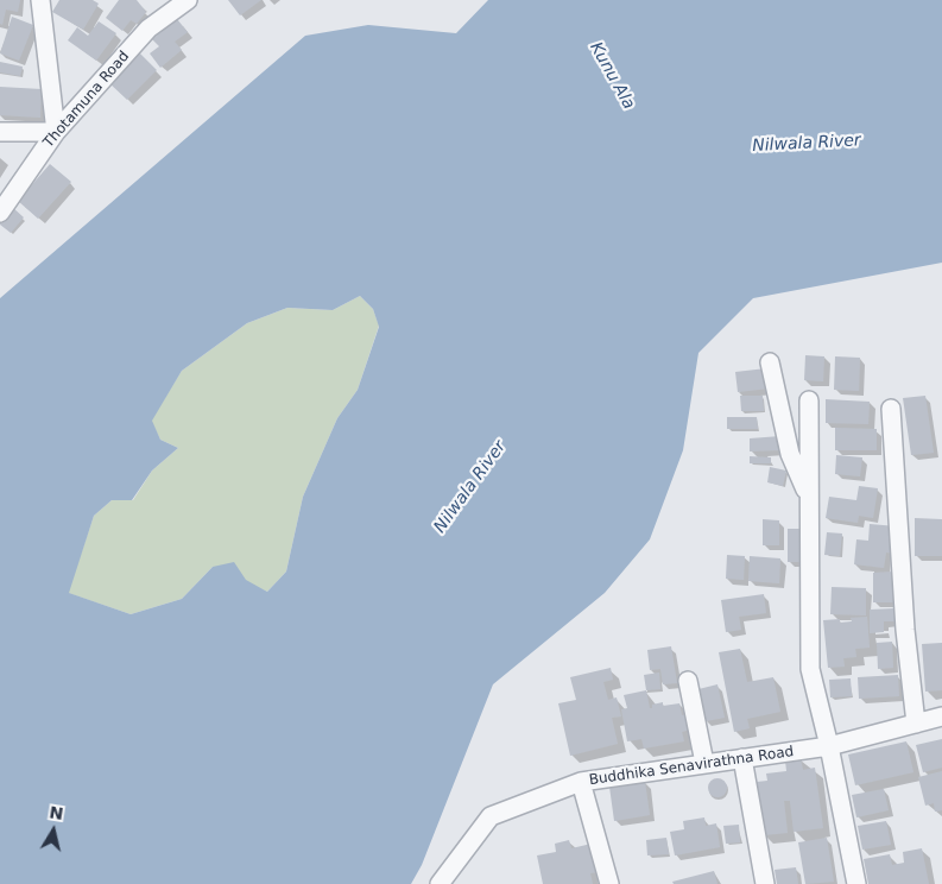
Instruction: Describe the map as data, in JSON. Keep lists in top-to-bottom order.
{
  "streets": {
    "street": ["Thotamuna Road", "Buddhika Senavirathna Road"]
  },
  "water": ["Kunu Ala", "Nilwala River"],
  "north": "top"
}
